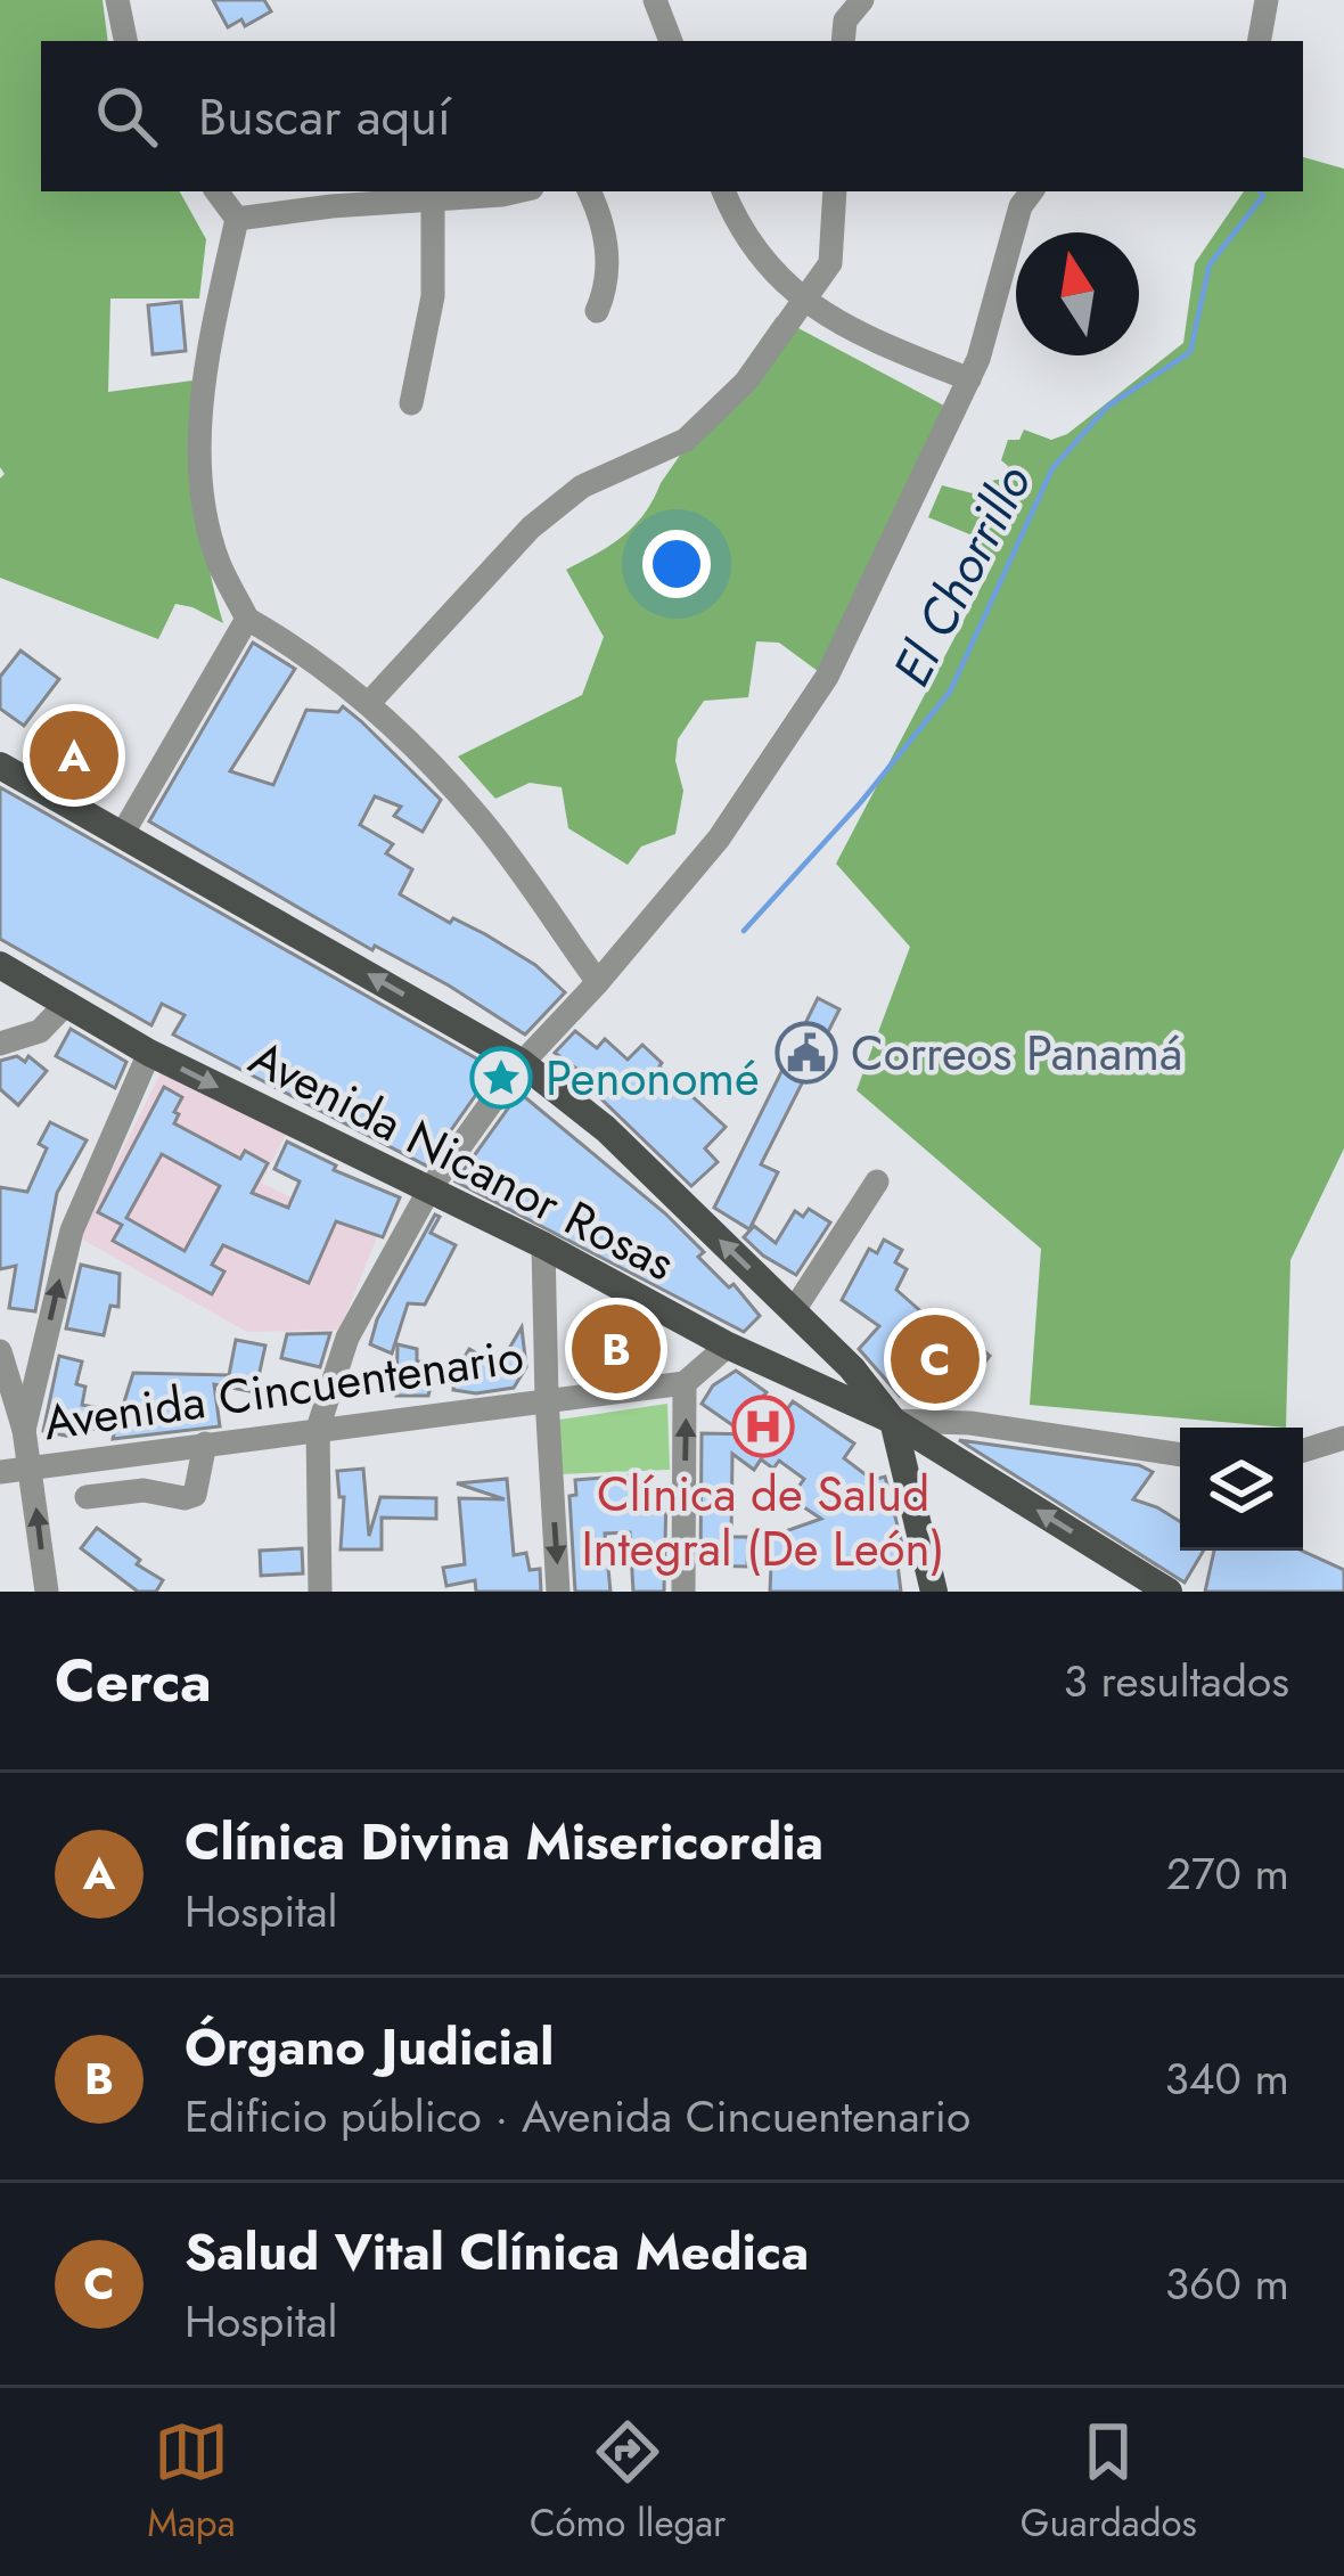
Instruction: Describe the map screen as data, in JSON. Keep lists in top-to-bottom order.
{
  "streets": {
    "main road": ["Avenida Nicanor Rosas"],
    "street": ["Avenida Cincuentenario"]
  },
  "water": ["El Chorrillo"],
  "places": {
    "public building": ["Correos Panamá"],
    "place": ["Penonomé"],
    "hospital": ["Clínica de Salud Integral (De León)"]
  },
  "north": "top",
  "page": {
    "search": "Buscar aquí",
    "pins": ["A", "B", "C"],
    "heading": ["Cerca", "3 resultados"],
    "list": [
      {
        "mark": "A",
        "name": "Clínica Divina Misericordia",
        "note": "Hospital",
        "value": "270 m"
      },
      {
        "mark": "B",
        "name": "Órgano Judicial",
        "note": "Edificio público · Avenida Cincuentenario",
        "value": "340 m"
      },
      {
        "mark": "C",
        "name": "Salud Vital Clínica Medica",
        "note": "Hospital",
        "value": "360 m"
      }
    ],
    "nav": ["Mapa", "Cómo llegar", "Guardados"]
  }
}
